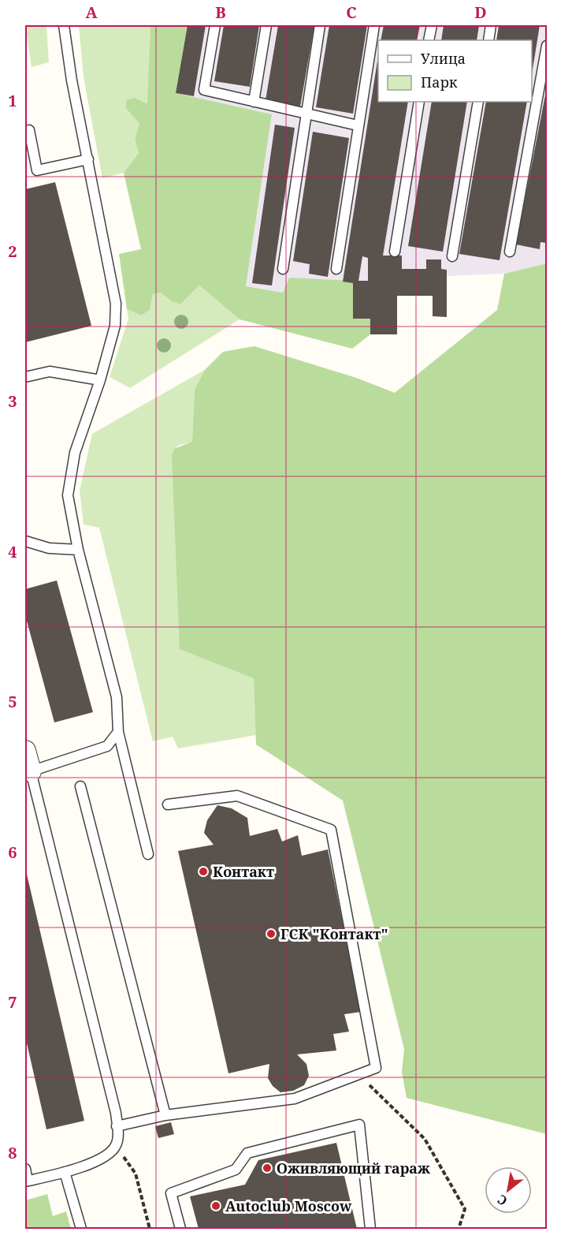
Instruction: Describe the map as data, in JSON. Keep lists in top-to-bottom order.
{
  "places": [
    "Контакт",
    "ГСК \"Контакт\"",
    "Оживляющий гараж",
    "Autoclub Moscow"
  ],
  "legend": ["Улица", "Парк"],
  "north": "bottom left",
  "grid": {
    "columns": [
      "A",
      "B",
      "C",
      "D"
    ],
    "rows": [
      "1",
      "2",
      "3",
      "4",
      "5",
      "6",
      "7",
      "8"
    ]
  }
}
